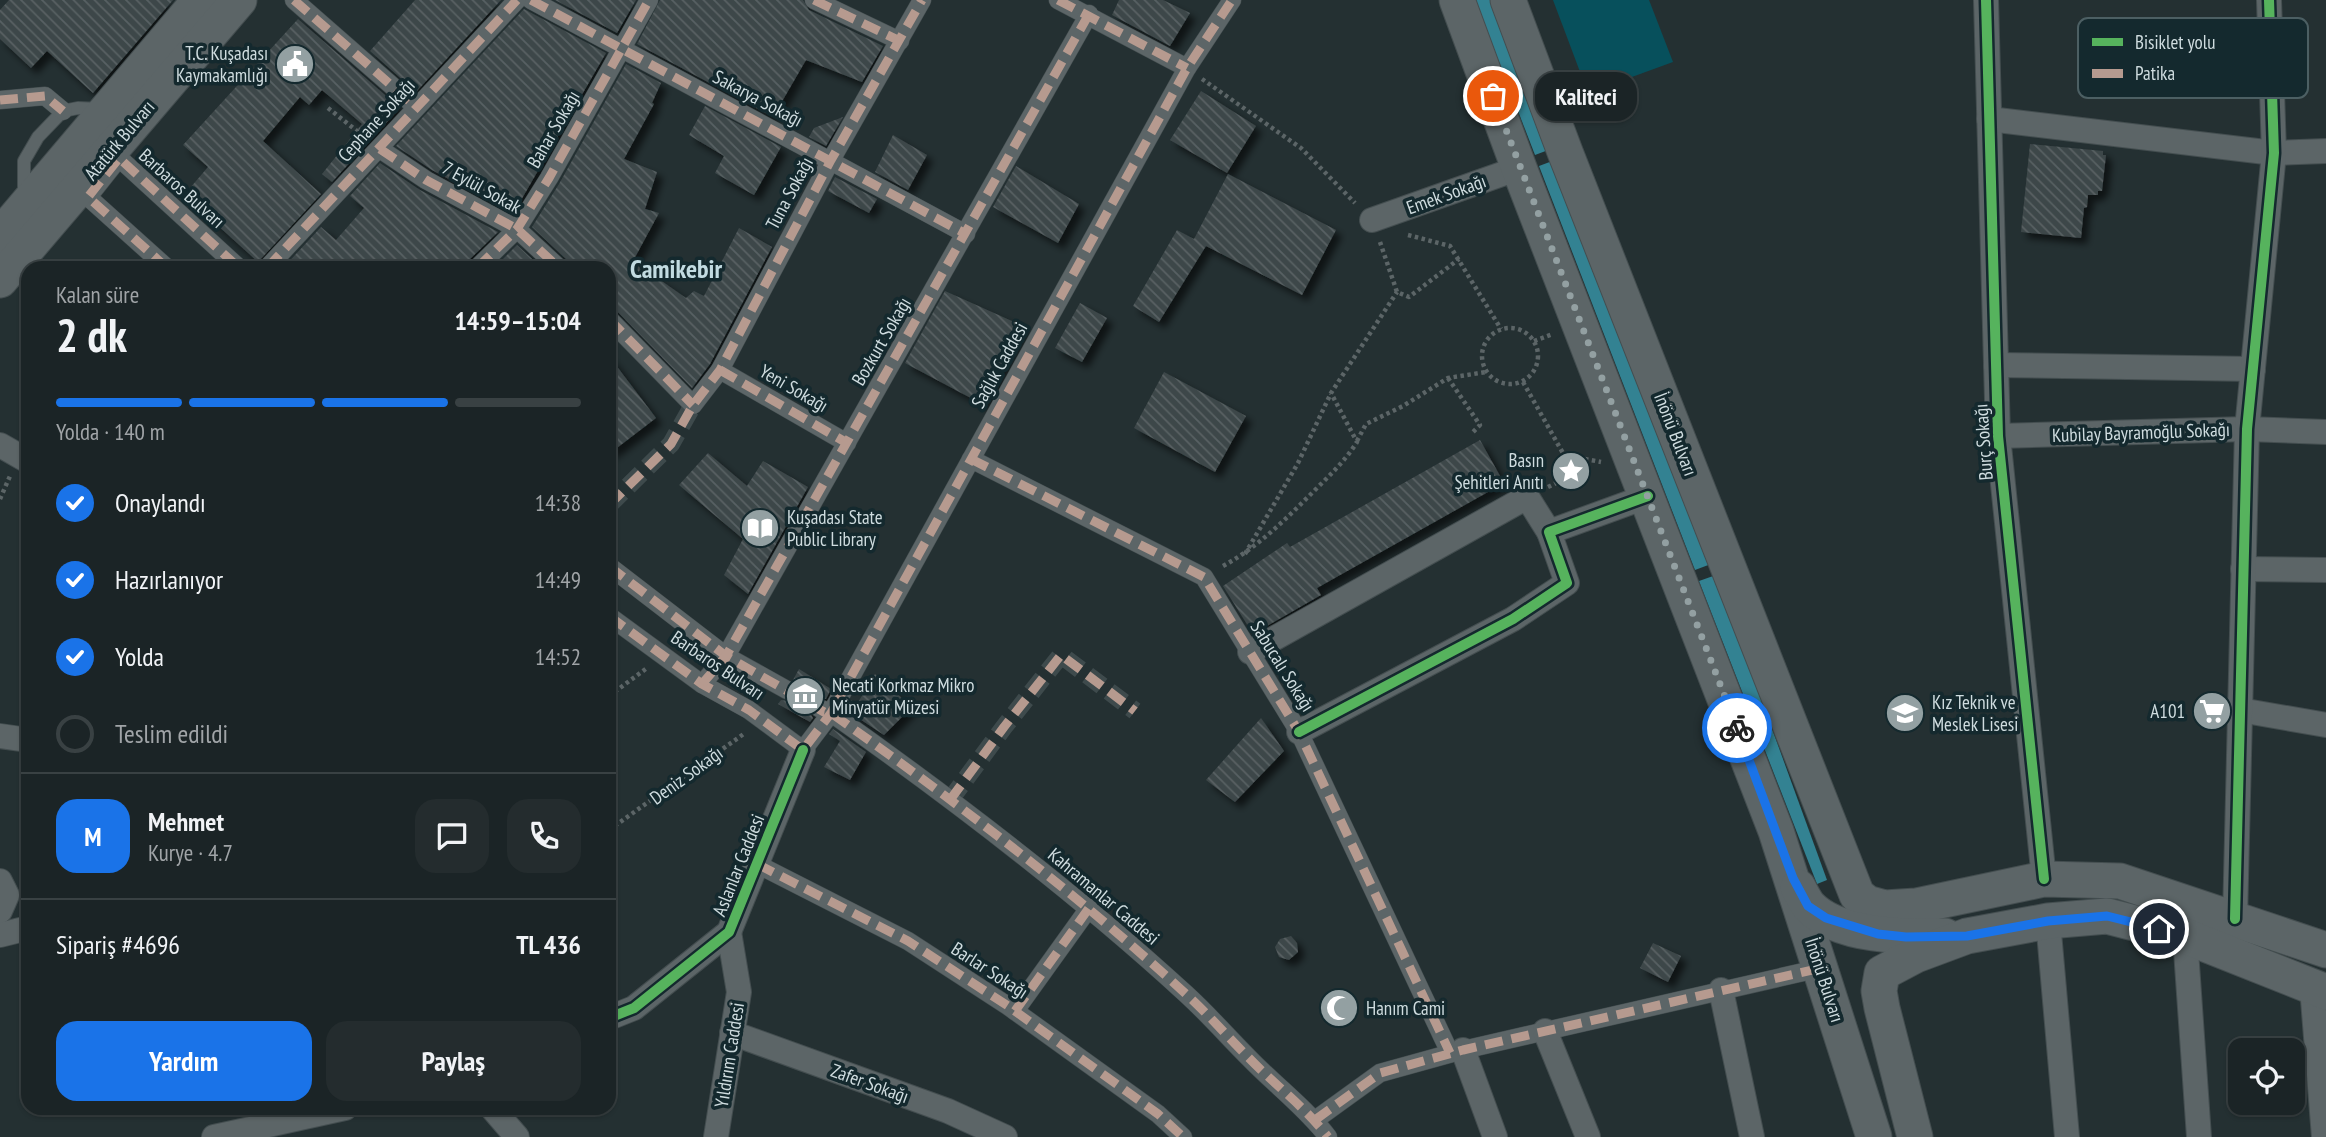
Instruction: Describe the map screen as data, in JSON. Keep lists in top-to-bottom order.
{
  "streets": {
    "main road": ["Atatürk Bulvarı", "İnönü Bulvarı"],
    "street": [
      "Sakarya Sokağı",
      "Cephane Sokağı",
      "Bahar Sokağı",
      "7 Eylül Sokak",
      "Barbaros Bulvarı",
      "Tuna Sokağı",
      "Emek Sokağı",
      "Bozkurt Sokağı",
      "Sağlık Caddesi",
      "Yeni Sokağı",
      "Kubilay Bayramoğlu Sokağı",
      "Burç Sokağı",
      "Sabucalı Sokağı",
      "Aslanlar Caddesi",
      "Kahramanlar Caddesi",
      "Barlar Sokağı",
      "Yıldırım Caddesi",
      "Zafer Sokağı"
    ],
    "path": ["Deniz Sokağı"]
  },
  "crossings": [
    ["Sakarya Sokağı", "Bahar Sokağı"],
    ["Sakarya Sokağı", "Tuna Sokağı"],
    ["Sakarya Sokağı", "Bozkurt Sokağı"],
    ["Cephane Sokağı", "7 Eylül Sokak"],
    ["Bahar Sokağı", "7 Eylül Sokak"],
    ["Barbaros Bulvarı", "Bozkurt Sokağı"],
    ["Barbaros Bulvarı", "Sağlık Caddesi"],
    ["Barbaros Bulvarı", "Deniz Sokağı"],
    ["Barbaros Bulvarı", "Aslanlar Caddesi"],
    ["Tuna Sokağı", "Yeni Sokağı"],
    ["Emek Sokağı", "İnönü Bulvarı"],
    ["Bozkurt Sokağı", "Yeni Sokağı"],
    ["Sağlık Caddesi", "Aslanlar Caddesi"],
    ["Sağlık Caddesi", "Kahramanlar Caddesi"],
    ["Kubilay Bayramoğlu Sokağı", "Burç Sokağı"],
    ["İnönü Bulvarı", "Burç Sokağı"],
    ["Aslanlar Caddesi", "Barlar Sokağı"],
    ["Aslanlar Caddesi", "Yıldırım Caddesi"],
    ["Yıldırım Caddesi", "Zafer Sokağı"]
  ],
  "districts": ["Camikebir"],
  "places": {
    "public building": ["T.C. Kuşadası Kaymakamlığı"],
    "other": ["Kaliteci"],
    "place": ["Basın Şehitleri Anıtı"],
    "library": ["Kuşadası State Public Library"],
    "museum": ["Necati Korkmaz Mikro Minyatür Müzesi"],
    "supermarket": ["A101"],
    "school or university": ["Kız Teknik ve Meslek Lisesi"],
    "mosque": ["Hanım Cami"]
  },
  "legend": ["Bisiklet yolu", "Patika"],
  "page": {
    "bubble": "Kaliteci",
    "heading": ["2 dk", "Kalan süre", "14:59–15:04"],
    "panel": [
      "Mehmet",
      "Kurye · 4.7",
      "Sipariş #4696",
      "TL 436"
    ],
    "bar": "Yolda · 140 m",
    "list": [
      ["Onaylandı", "14:38"],
      ["Hazırlanıyor", "14:49"],
      ["Yolda", "14:52"],
      "Teslim edildi"
    ],
    "round": "M",
    "buttons": ["Yardım", "Paylaş"]
  }
}
